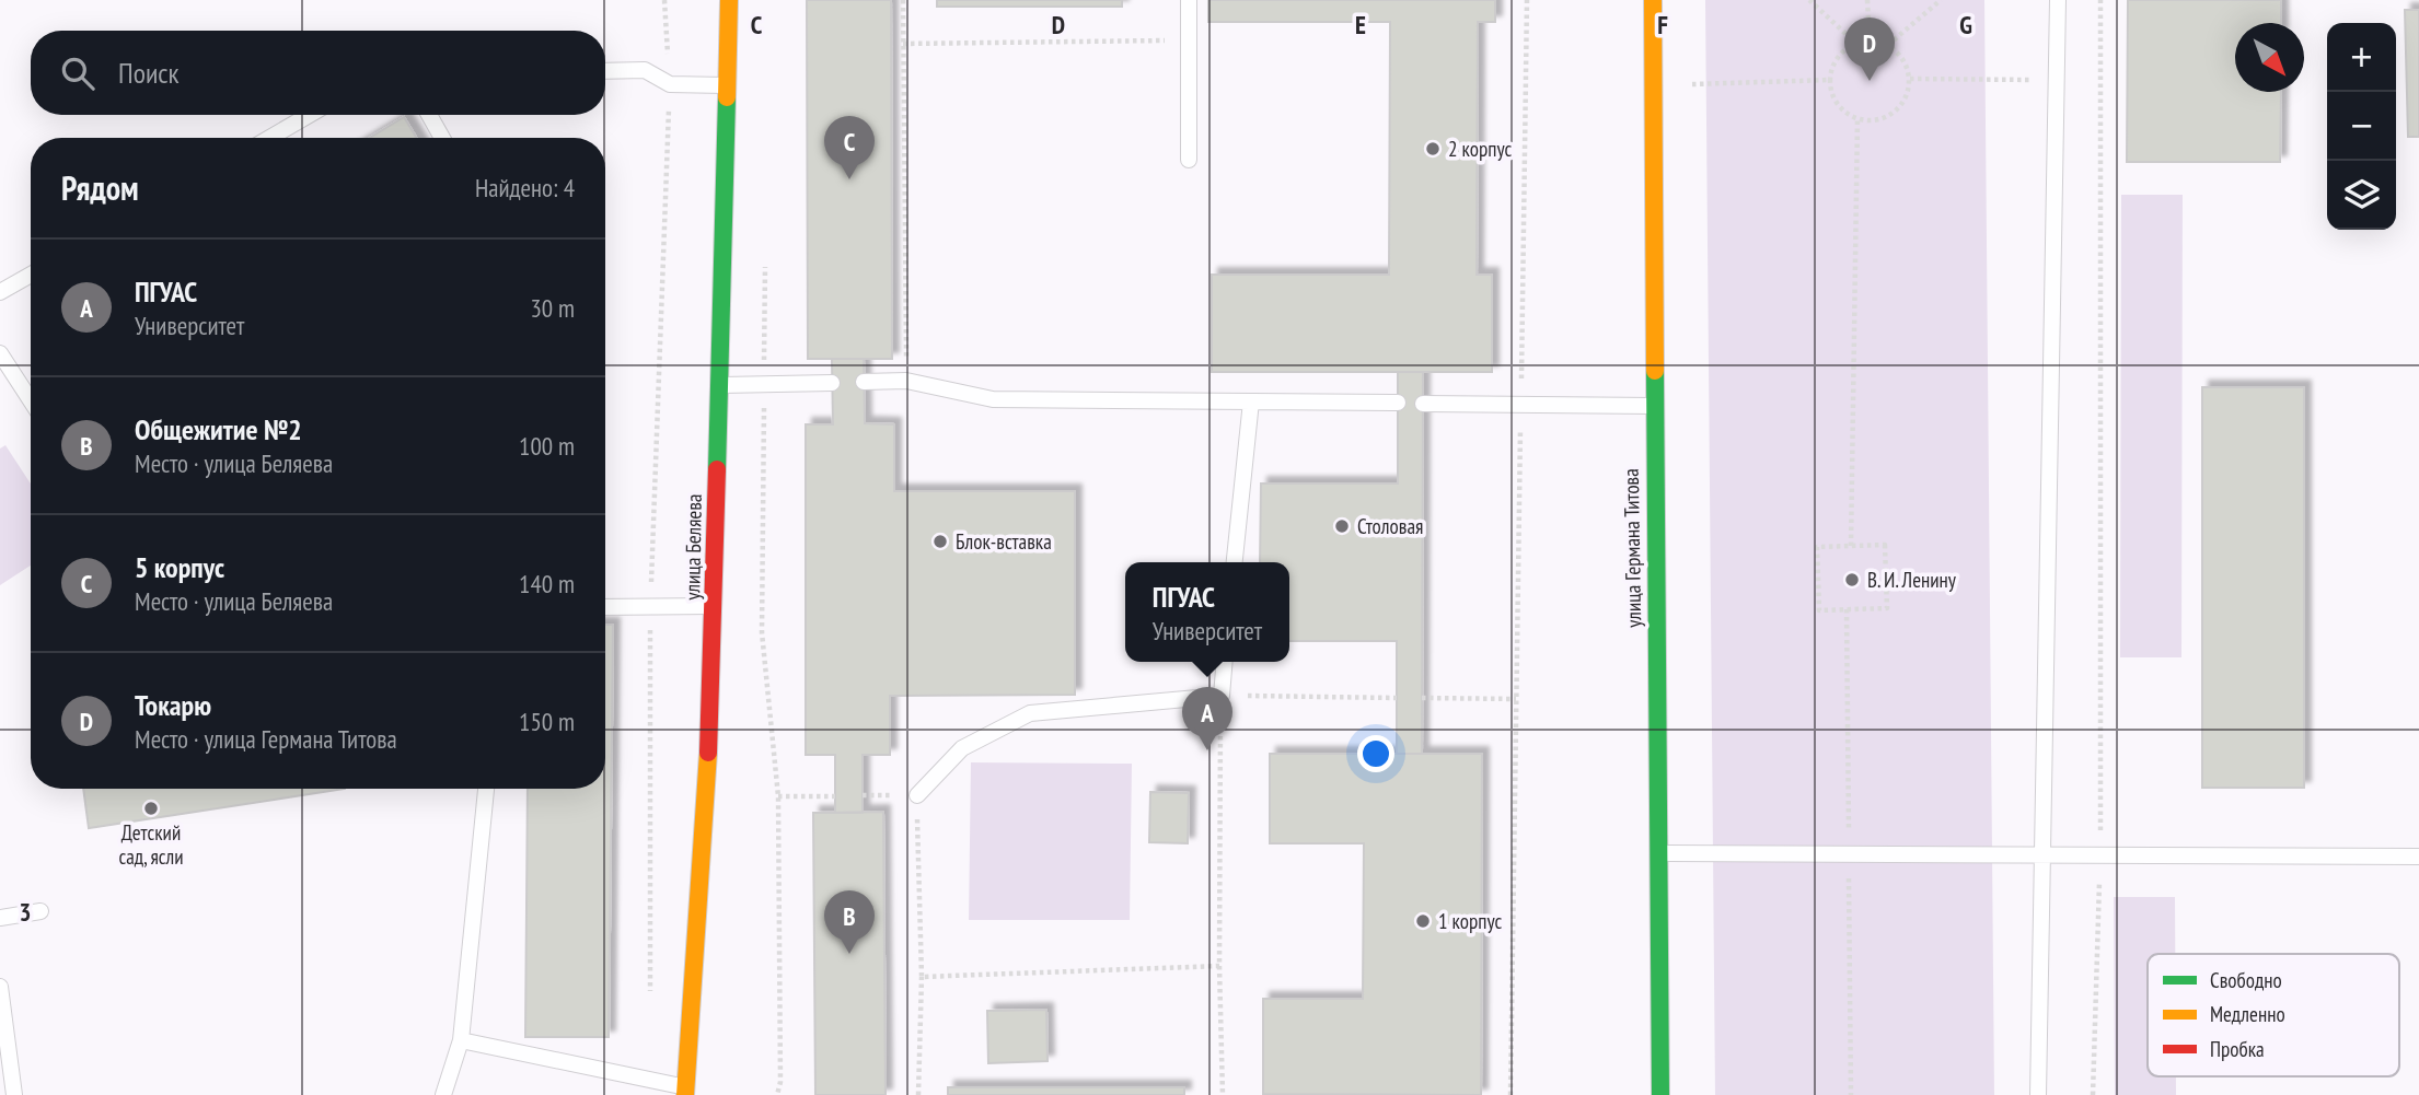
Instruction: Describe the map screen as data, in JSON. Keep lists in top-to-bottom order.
{
  "streets": {
    "main road": ["улица Беляева", "улица Германа Титова"]
  },
  "places": [
    "2 корпус",
    "Столовая",
    "Блок-вставка",
    "В. И. Ленину",
    "Детский сад, ясли",
    "1 корпус"
  ],
  "legend": ["Свободно", "Медленно", "Пробка"],
  "north": "bottom right",
  "page": {
    "pins": [
      "D",
      "C",
      "A",
      "B"
    ],
    "map_buttons": ["+", "−"],
    "search": "Поиск",
    "heading": ["Рядом", "Найдено: 4"],
    "list": [
      {
        "mark": "A",
        "name": "ПГУАС",
        "note": "Университет",
        "value": "30 m"
      },
      {
        "mark": "B",
        "name": "Общежитие №2",
        "note": "Место · улица Беляева",
        "value": "100 m"
      },
      {
        "mark": "C",
        "name": "5 корпус",
        "note": "Место · улица Беляева",
        "value": "140 m"
      },
      {
        "mark": "D",
        "name": "Токарю",
        "note": "Место · улица Германа Титова",
        "value": "150 m"
      }
    ],
    "popup": ["ПГУАС", "Университет"]
  },
  "grid": {
    "columns": [
      "C",
      "D",
      "E",
      "F",
      "G"
    ],
    "rows": ["3"]
  }
}
